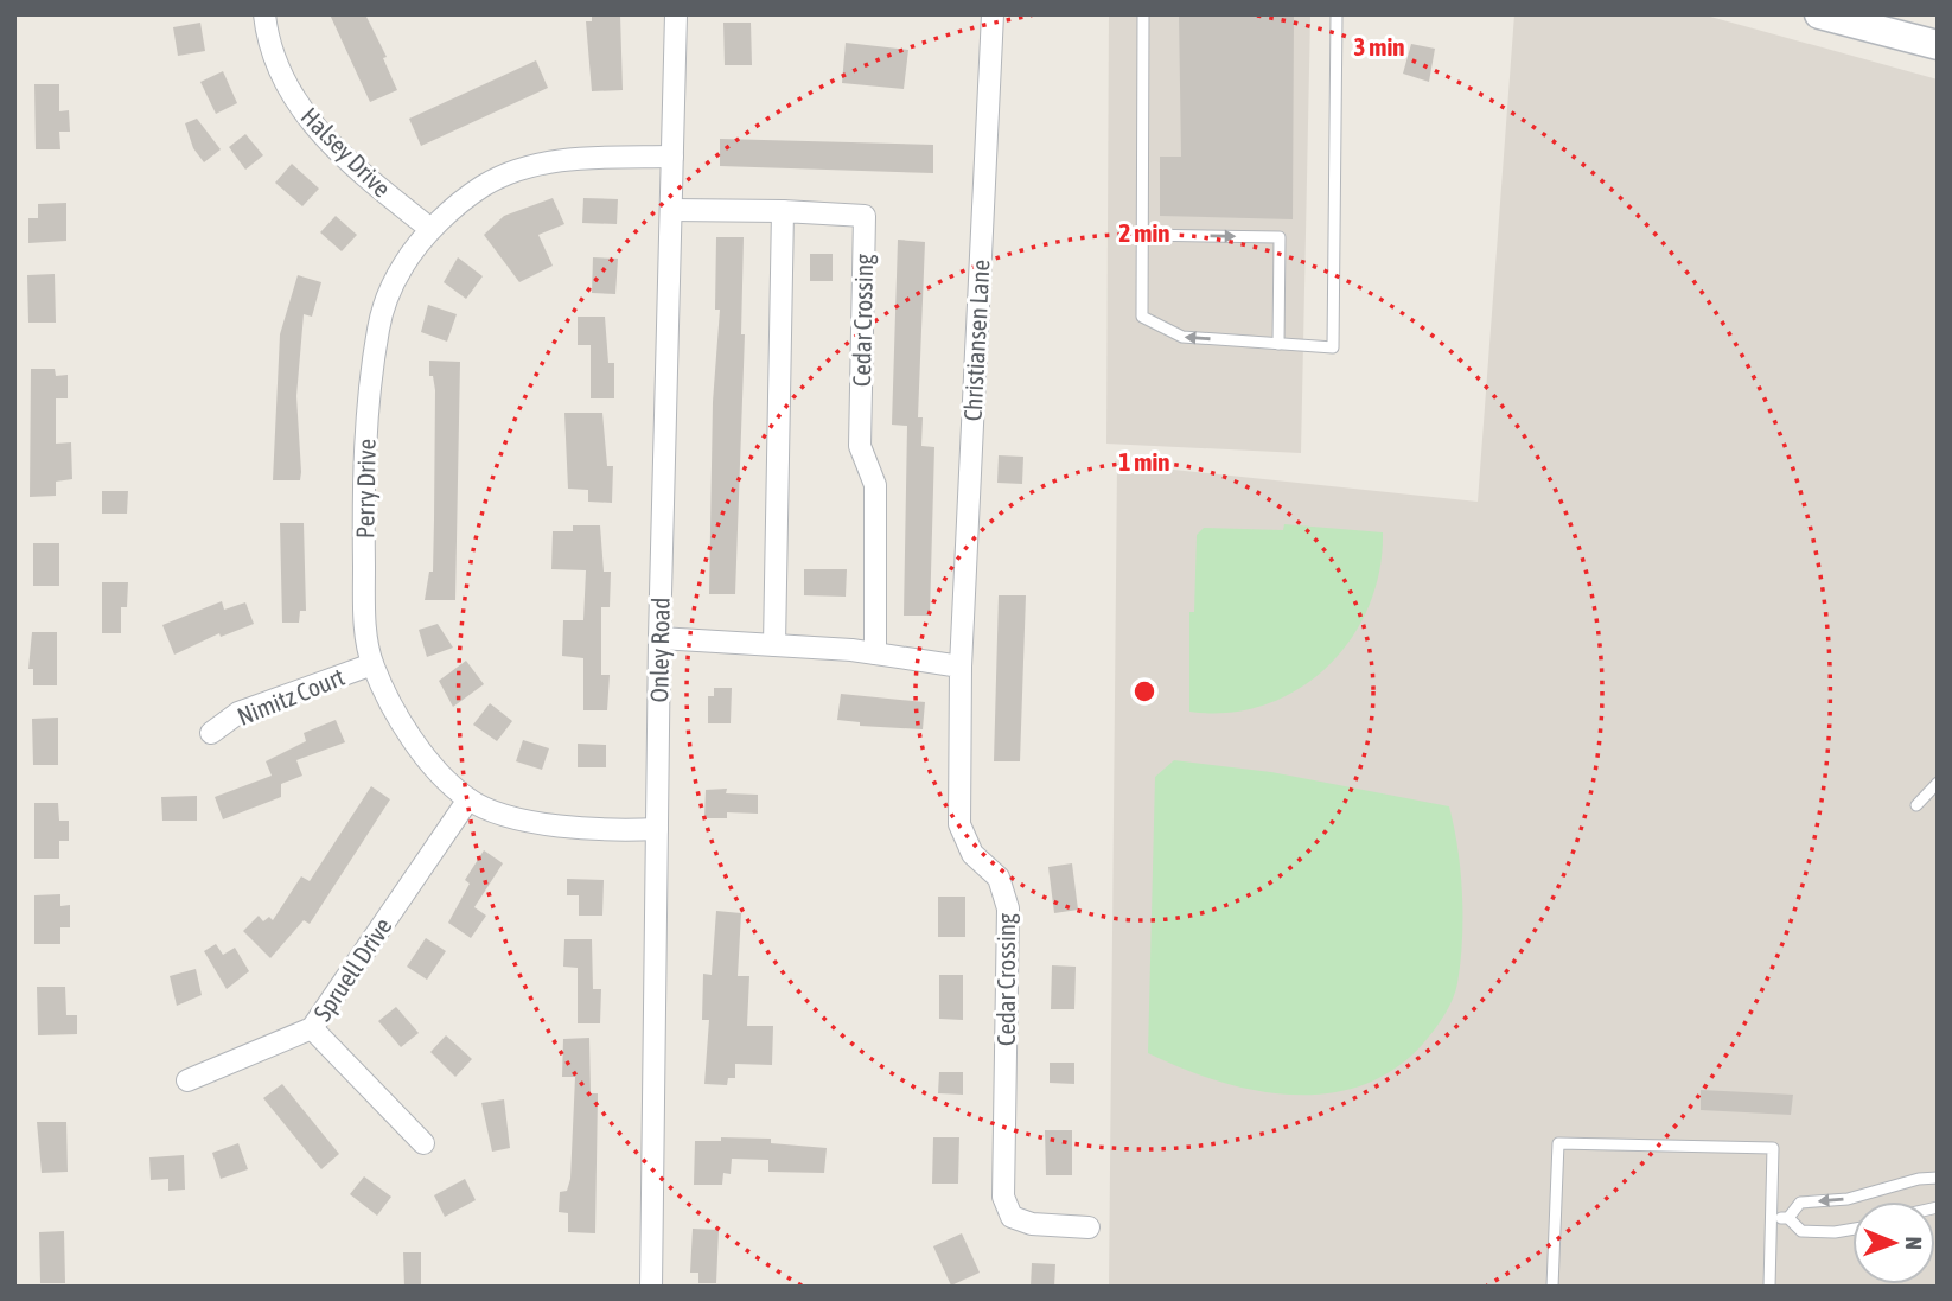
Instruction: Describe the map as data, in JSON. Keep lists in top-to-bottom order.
{
  "streets": {
    "street": [
      "Halsey Drive",
      "Cedar Crossing",
      "Christiansen Lane",
      "Perry Drive",
      "Onley Road",
      "Nimitz Court",
      "Spruell Drive"
    ]
  },
  "crossings": [
    ["Halsey Drive", "Perry Drive"],
    ["Cedar Crossing", "Christiansen Lane"],
    ["Cedar Crossing", "Onley Road"],
    ["Perry Drive", "Onley Road"],
    ["Perry Drive", "Nimitz Court"],
    ["Perry Drive", "Spruell Drive"]
  ],
  "north": "right",
  "rings": ["3 min", "2 min", "1 min"]
}
